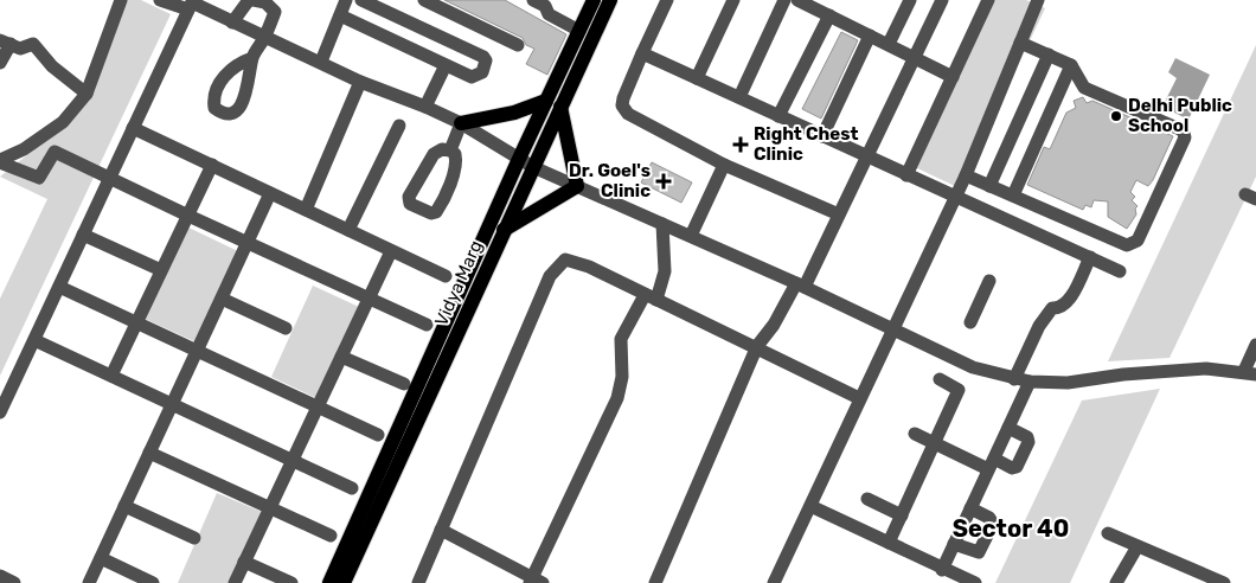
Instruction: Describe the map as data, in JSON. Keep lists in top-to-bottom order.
{
  "streets": {
    "main road": ["Vidya Marg"]
  },
  "districts": ["Sector 40"],
  "places": {
    "other": ["Delhi Public School"],
    "health": ["Right Chest Clinic", "Dr. Goel's Clinic"]
  }
}
